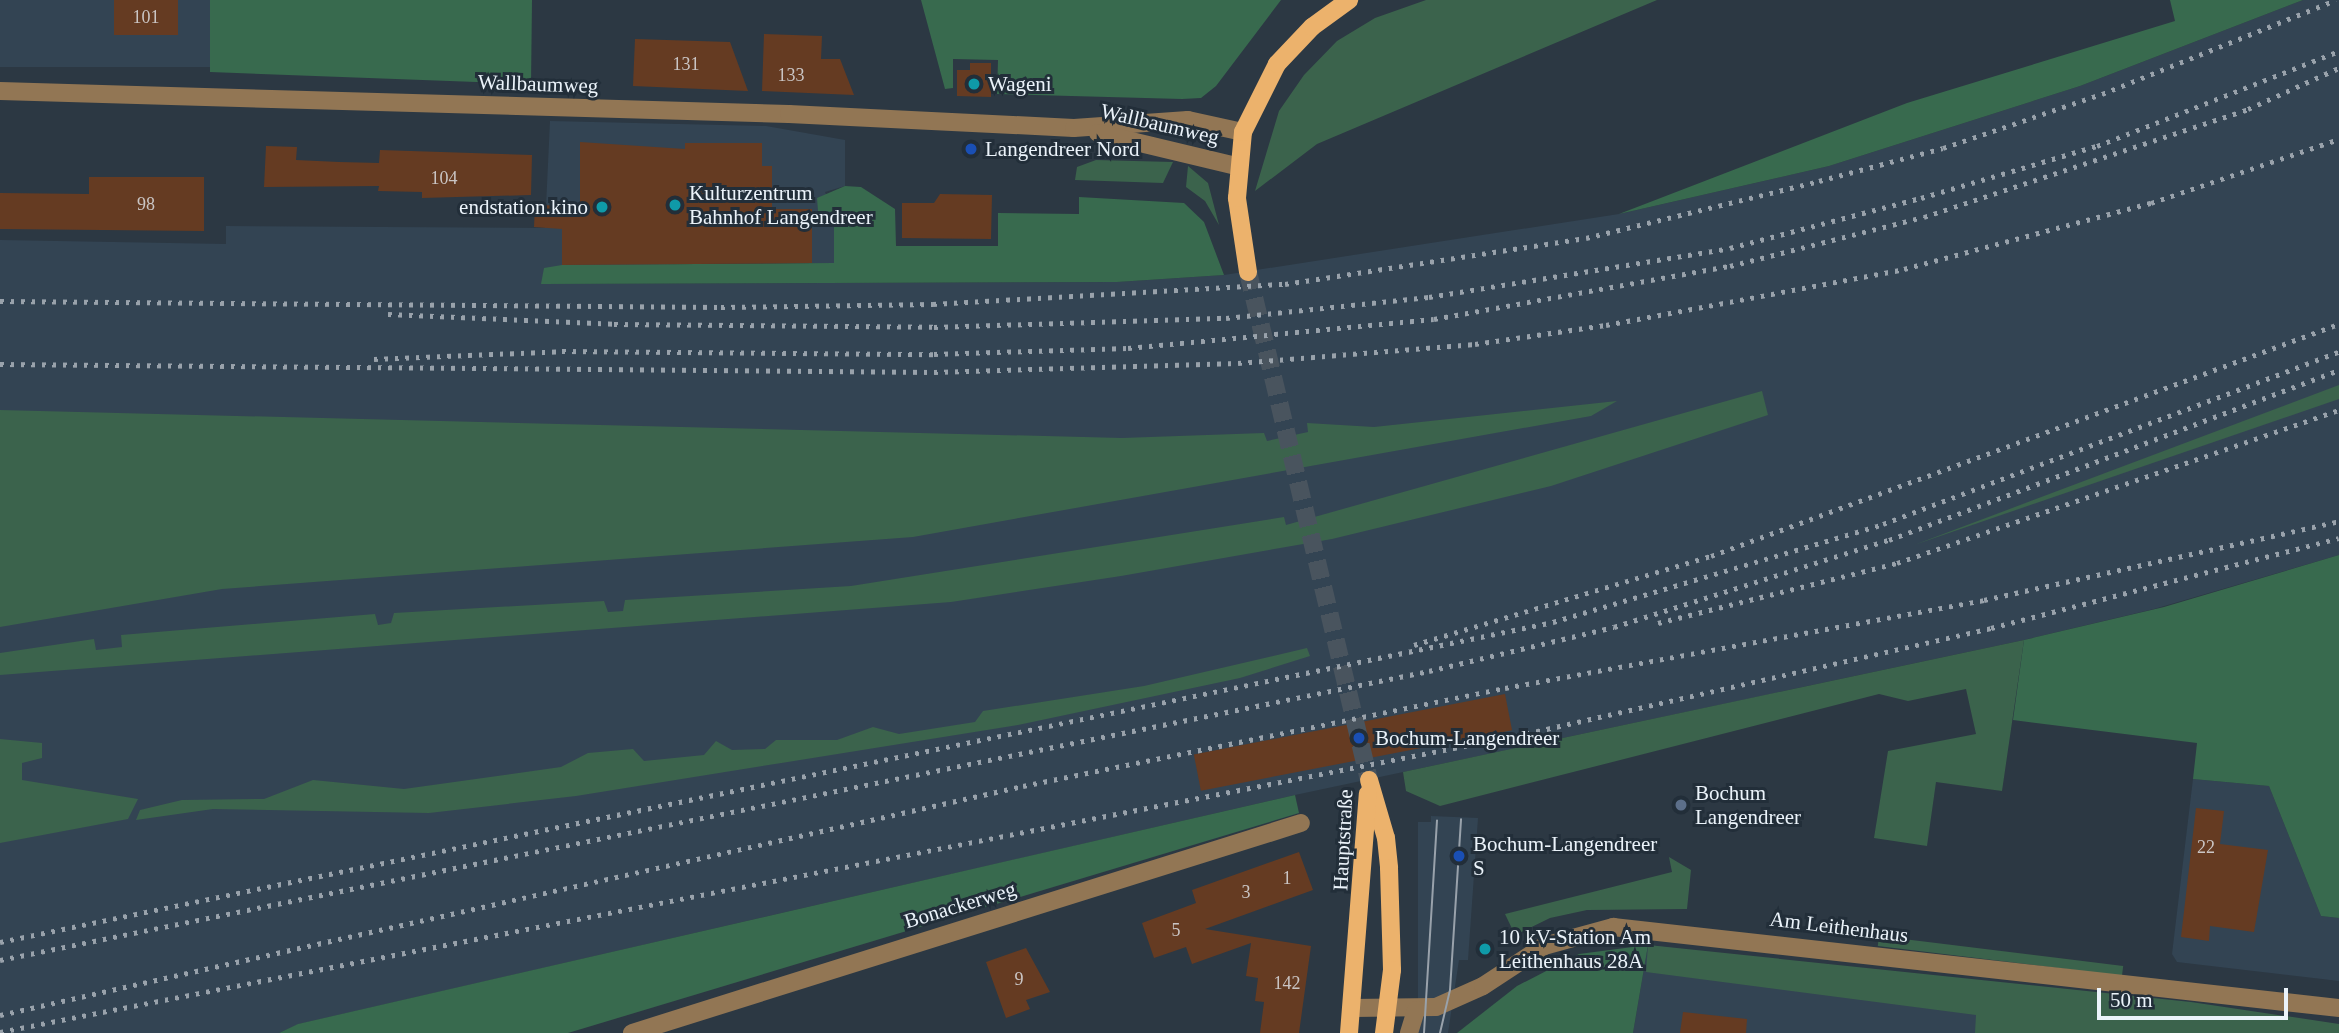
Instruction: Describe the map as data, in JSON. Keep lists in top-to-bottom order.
{
  "streets": {
    "main road": ["Hauptstraße"],
    "street": ["Wallbaumweg", "Bonackerweg", "Am Leithenhaus"]
  },
  "crossings": [
    ["Hauptstraße", "Am Leithenhaus"]
  ],
  "places": [
    "Wageni",
    "Langendreer Nord",
    "Kulturzentrum Bahnhof Langendreer",
    "endstation.kino",
    "Bochum-Langendreer",
    "Bochum Langendreer",
    "Bochum-Langendreer S",
    "10 kV-Station Am Leithenhaus 28A"
  ],
  "house_numbers": [
    "101",
    "131",
    "133",
    "104",
    "98",
    "22",
    "1",
    "3",
    "5",
    "9",
    "142"
  ],
  "scale_bar": "50 m"
}
